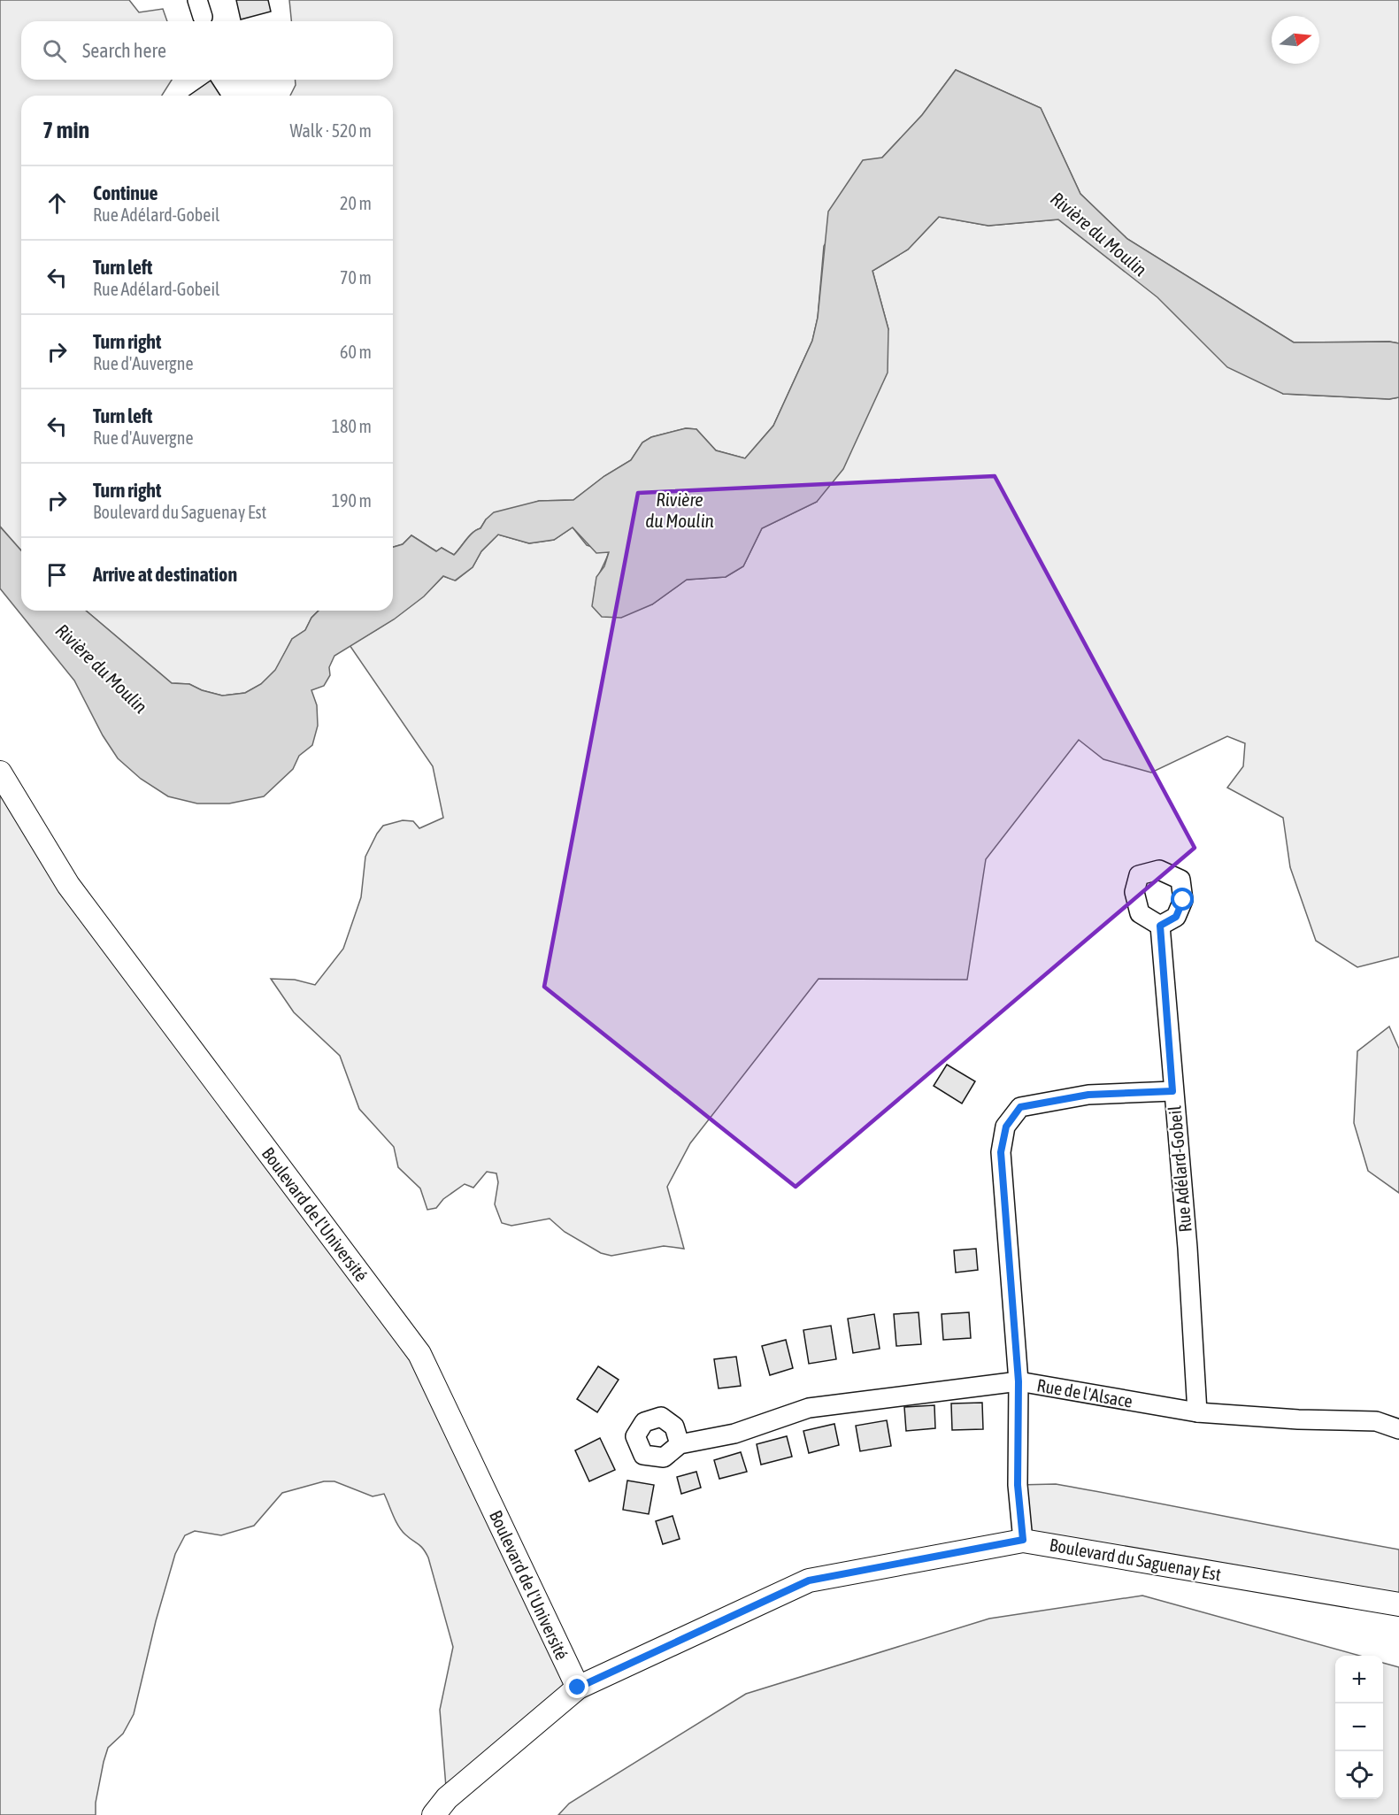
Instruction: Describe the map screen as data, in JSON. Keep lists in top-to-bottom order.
{
  "streets": {
    "main road": ["Boulevard de l'Université", "Boulevard du Saguenay Est"],
    "street": ["Rue Adélard-Gobeil", "Rue de l'Alsace"]
  },
  "crossings": [
    ["Rue Adélard-Gobeil", "Rue de l'Alsace"],
    ["Boulevard de l'Université", "Boulevard du Saguenay Est"]
  ],
  "water": ["Rivière du Moulin"],
  "north": "right",
  "page": {
    "search": "Search here",
    "heading": ["7 min", "Walk · 520 m"],
    "list": [
      ["Continue", "Rue Adélard-Gobeil", "20 m"],
      ["Turn left", "Rue Adélard-Gobeil", "70 m"],
      ["Turn right", "Rue d'Auvergne", "60 m"],
      ["Turn left", "Rue d'Auvergne", "180 m"],
      ["Turn right", "Boulevard du Saguenay Est", "190 m"],
      "Arrive at destination"
    ],
    "map_buttons": ["+", "−"]
  }
}
